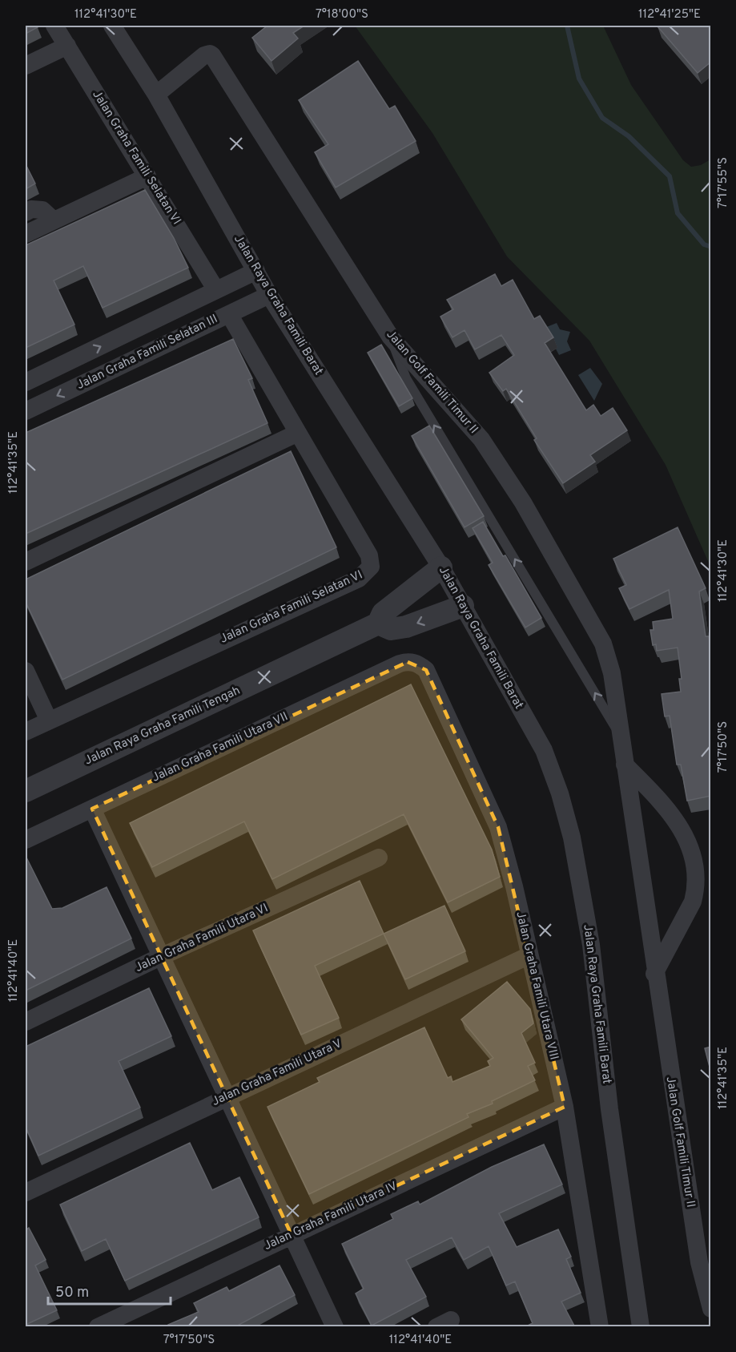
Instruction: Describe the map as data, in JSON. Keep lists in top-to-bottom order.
{
  "streets": {
    "street": [
      "Jalan Graha Famili Selatan VI",
      "Jalan Raya Graha Famili Barat",
      "Jalan Graha Famili Selatan III",
      "Jalan Golf Famili Timur II",
      "Jalan Raya Graha Famili Tengah",
      "Jalan Graha Famili Utara VII",
      "Jalan Graha Famili Utara VI",
      "Jalan Graha Famili Utara VIII",
      "Jalan Graha Famili Utara V",
      "Jalan Graha Famili Utara IV"
    ]
  },
  "crossings": [
    ["Jalan Graha Famili Selatan VI", "Jalan Graha Famili Selatan III"],
    ["Jalan Raya Graha Famili Barat", "Jalan Graha Famili Selatan III"],
    ["Jalan Raya Graha Famili Barat", "Jalan Golf Famili Timur II"],
    ["Jalan Raya Graha Famili Barat", "Jalan Raya Graha Famili Tengah"],
    ["Jalan Graha Famili Utara VII", "Jalan Graha Famili Utara VIII"],
    ["Jalan Graha Famili Utara VIII", "Jalan Graha Famili Utara V"],
    ["Jalan Graha Famili Utara VIII", "Jalan Graha Famili Utara IV"]
  ],
  "scale_bar": "50 m",
  "coordinates": [
    "112°41'30\"E",
    "7°18'00\"S",
    "112°41'25\"E",
    "7°17'55\"S",
    "112°41'35\"E",
    "7°17'50\"S",
    "112°41'40\"E"
  ]
}
